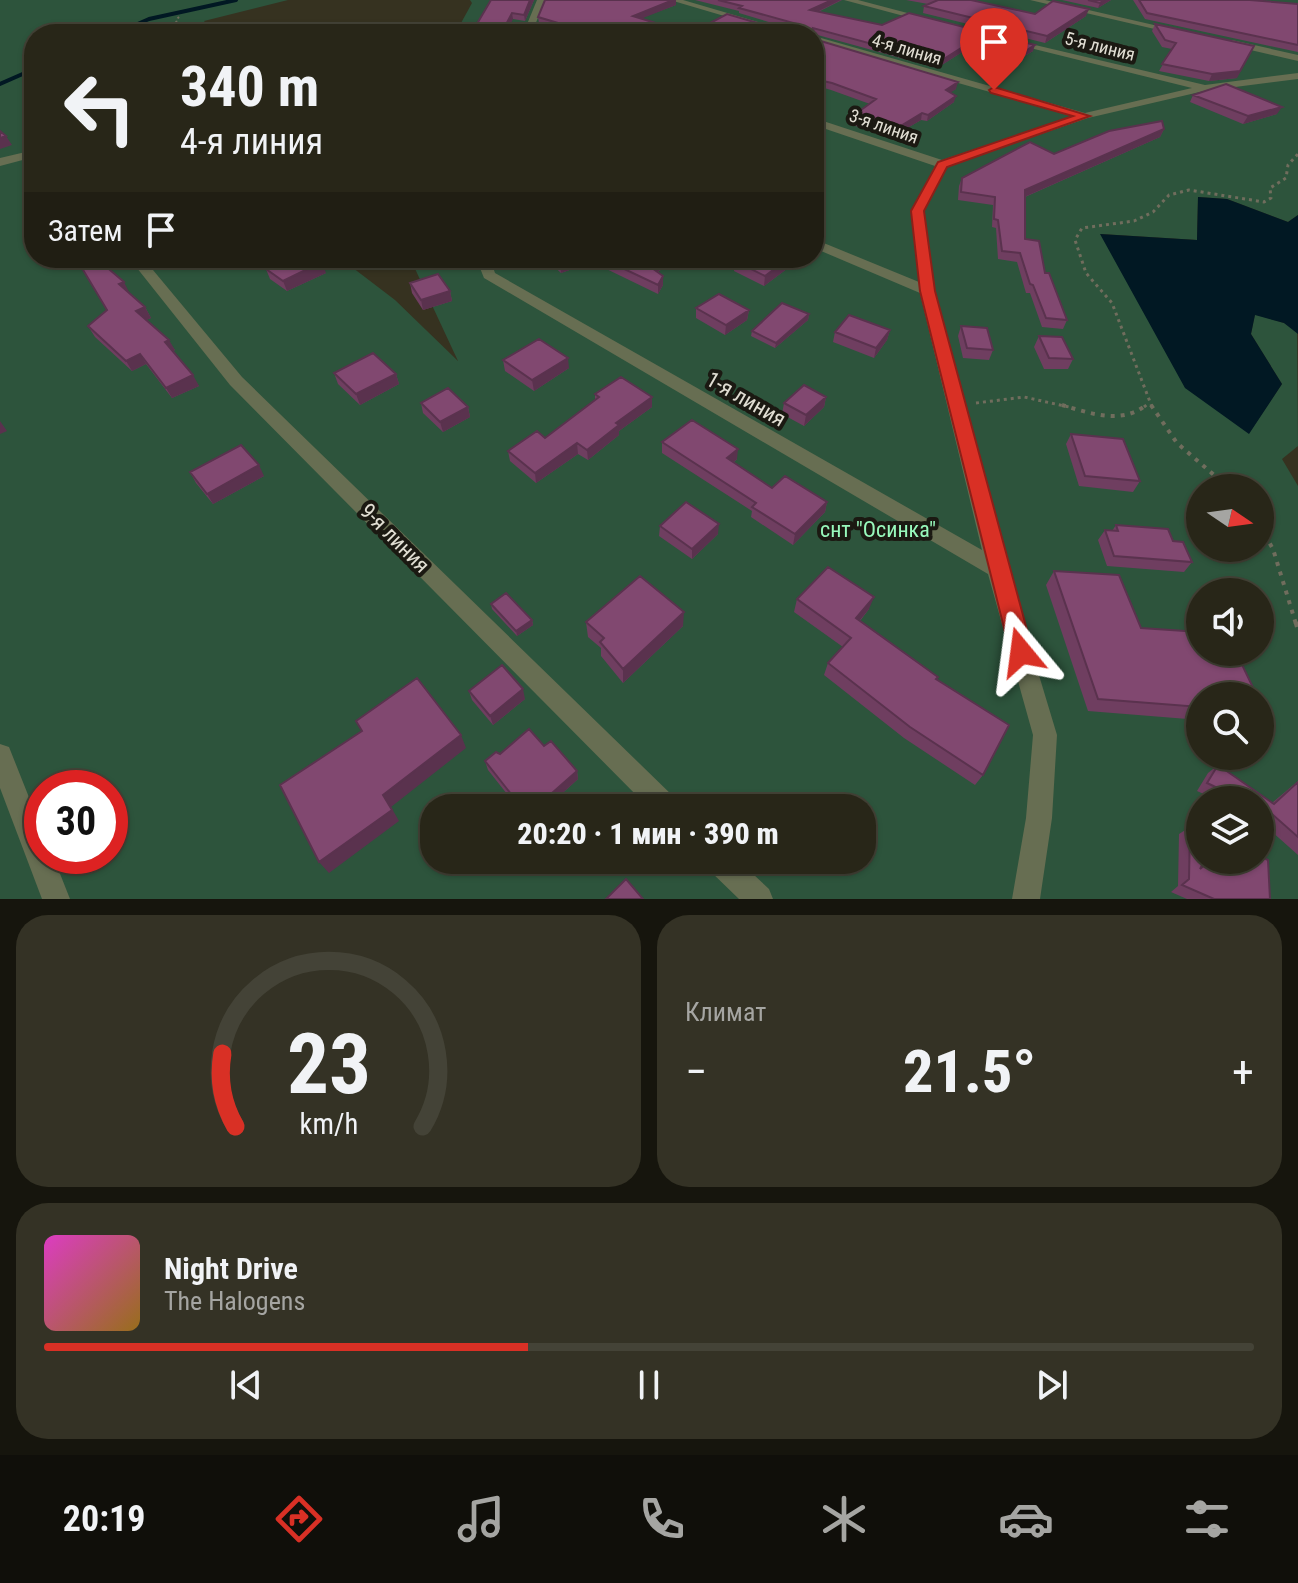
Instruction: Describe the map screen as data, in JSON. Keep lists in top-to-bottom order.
{
  "streets": {
    "street": [
      "5-я линия",
      "4-я линия",
      "3-я линия",
      "1-я линия",
      "9-я линия"
    ]
  },
  "parks": ["снт \"Осинка\""],
  "north": "right",
  "page": {
    "turn": ["340 m", "4-я линия"],
    "then": "Затем",
    "limit": "30",
    "trip": "20:20 · 1 мин · 390 m",
    "tile": "Климат",
    "heat": ["−", "21.5°", "+"],
    "song": ["Night Drive", "The Halogens"],
    "tabs": "20:19",
    "gauge": ["23", "km/h"]
  }
}
